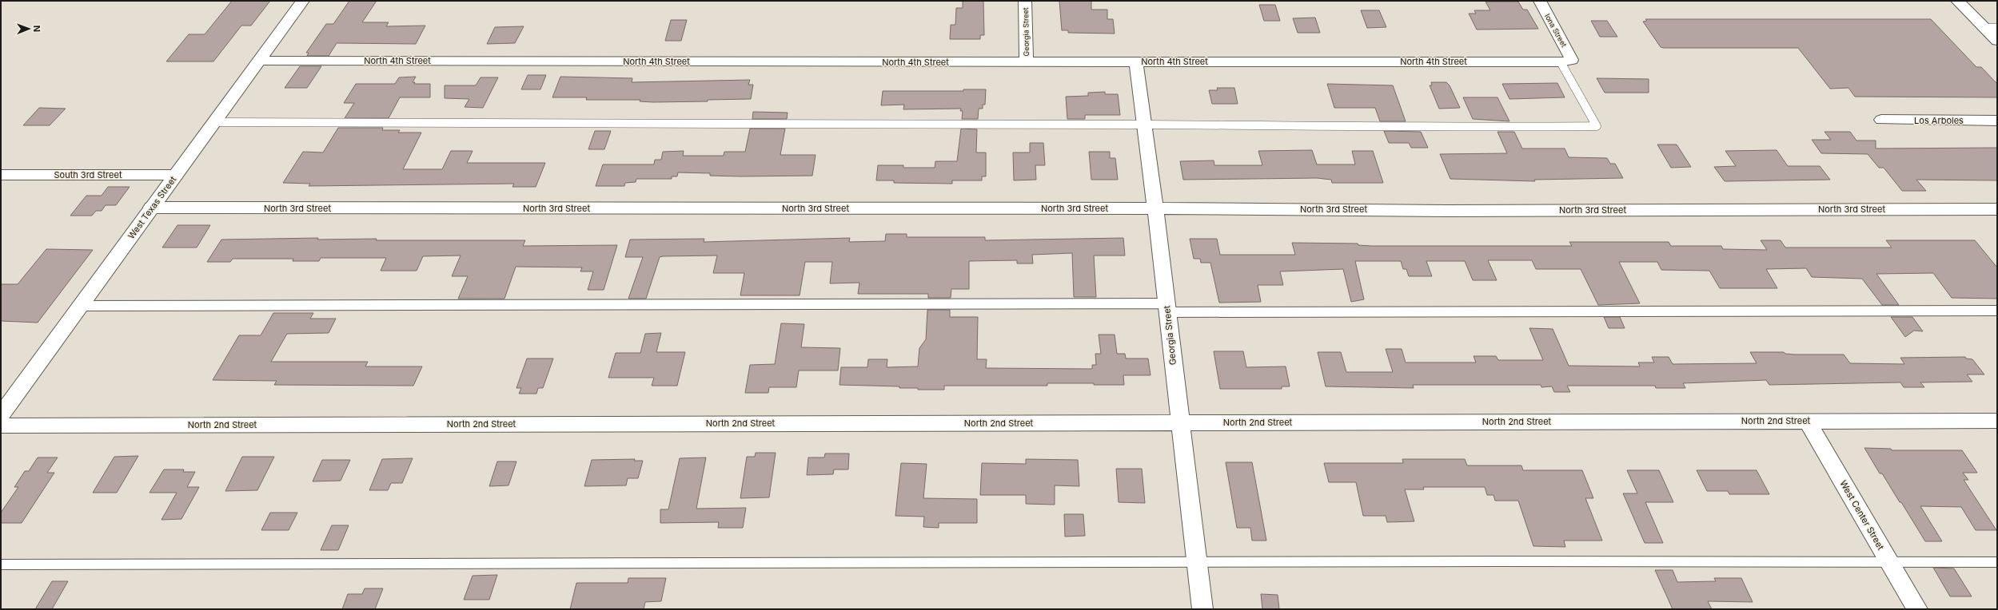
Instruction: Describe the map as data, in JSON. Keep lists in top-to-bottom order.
{
  "streets": {
    "street": [
      "Iona Street",
      "Georgia Street",
      "North 4th Street",
      "Los Arboles",
      "South 3rd Street",
      "West Texas Street",
      "North 3rd Street",
      "North 2nd Street",
      "West Center Street"
    ]
  },
  "crossings": [
    ["Iona Street", "North 4th Street"],
    ["Georgia Street", "North 4th Street"],
    ["Georgia Street", "North 3rd Street"],
    ["Georgia Street", "North 2nd Street"],
    ["North 4th Street", "West Texas Street"],
    ["South 3rd Street", "West Texas Street"],
    ["West Texas Street", "North 3rd Street"],
    ["North 2nd Street", "West Center Street"]
  ],
  "north": "right"
}
